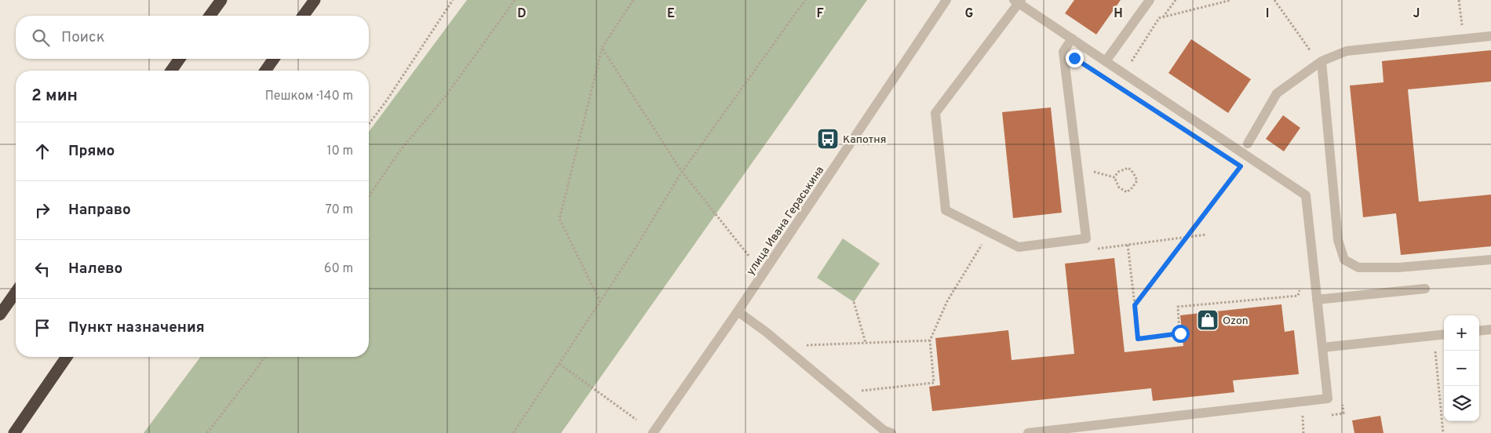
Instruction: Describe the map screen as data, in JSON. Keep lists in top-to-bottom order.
{
  "streets": {
    "street": ["улица Ивана Гераськина"]
  },
  "places": {
    "bus stop": ["Капотня"],
    "shop": ["Ozon"]
  },
  "page": {
    "search": "Поиск",
    "heading": ["2 мин", "Пешком · 140 m"],
    "list": [
      ["Прямо", "10 m"],
      ["Направо", "70 m"],
      ["Налево", "60 m"],
      "Пункт назначения"
    ],
    "map_buttons": ["+", "−"]
  },
  "grid": {
    "columns": [
      "D",
      "E",
      "F",
      "G",
      "H",
      "I",
      "J"
    ]
  }
}
